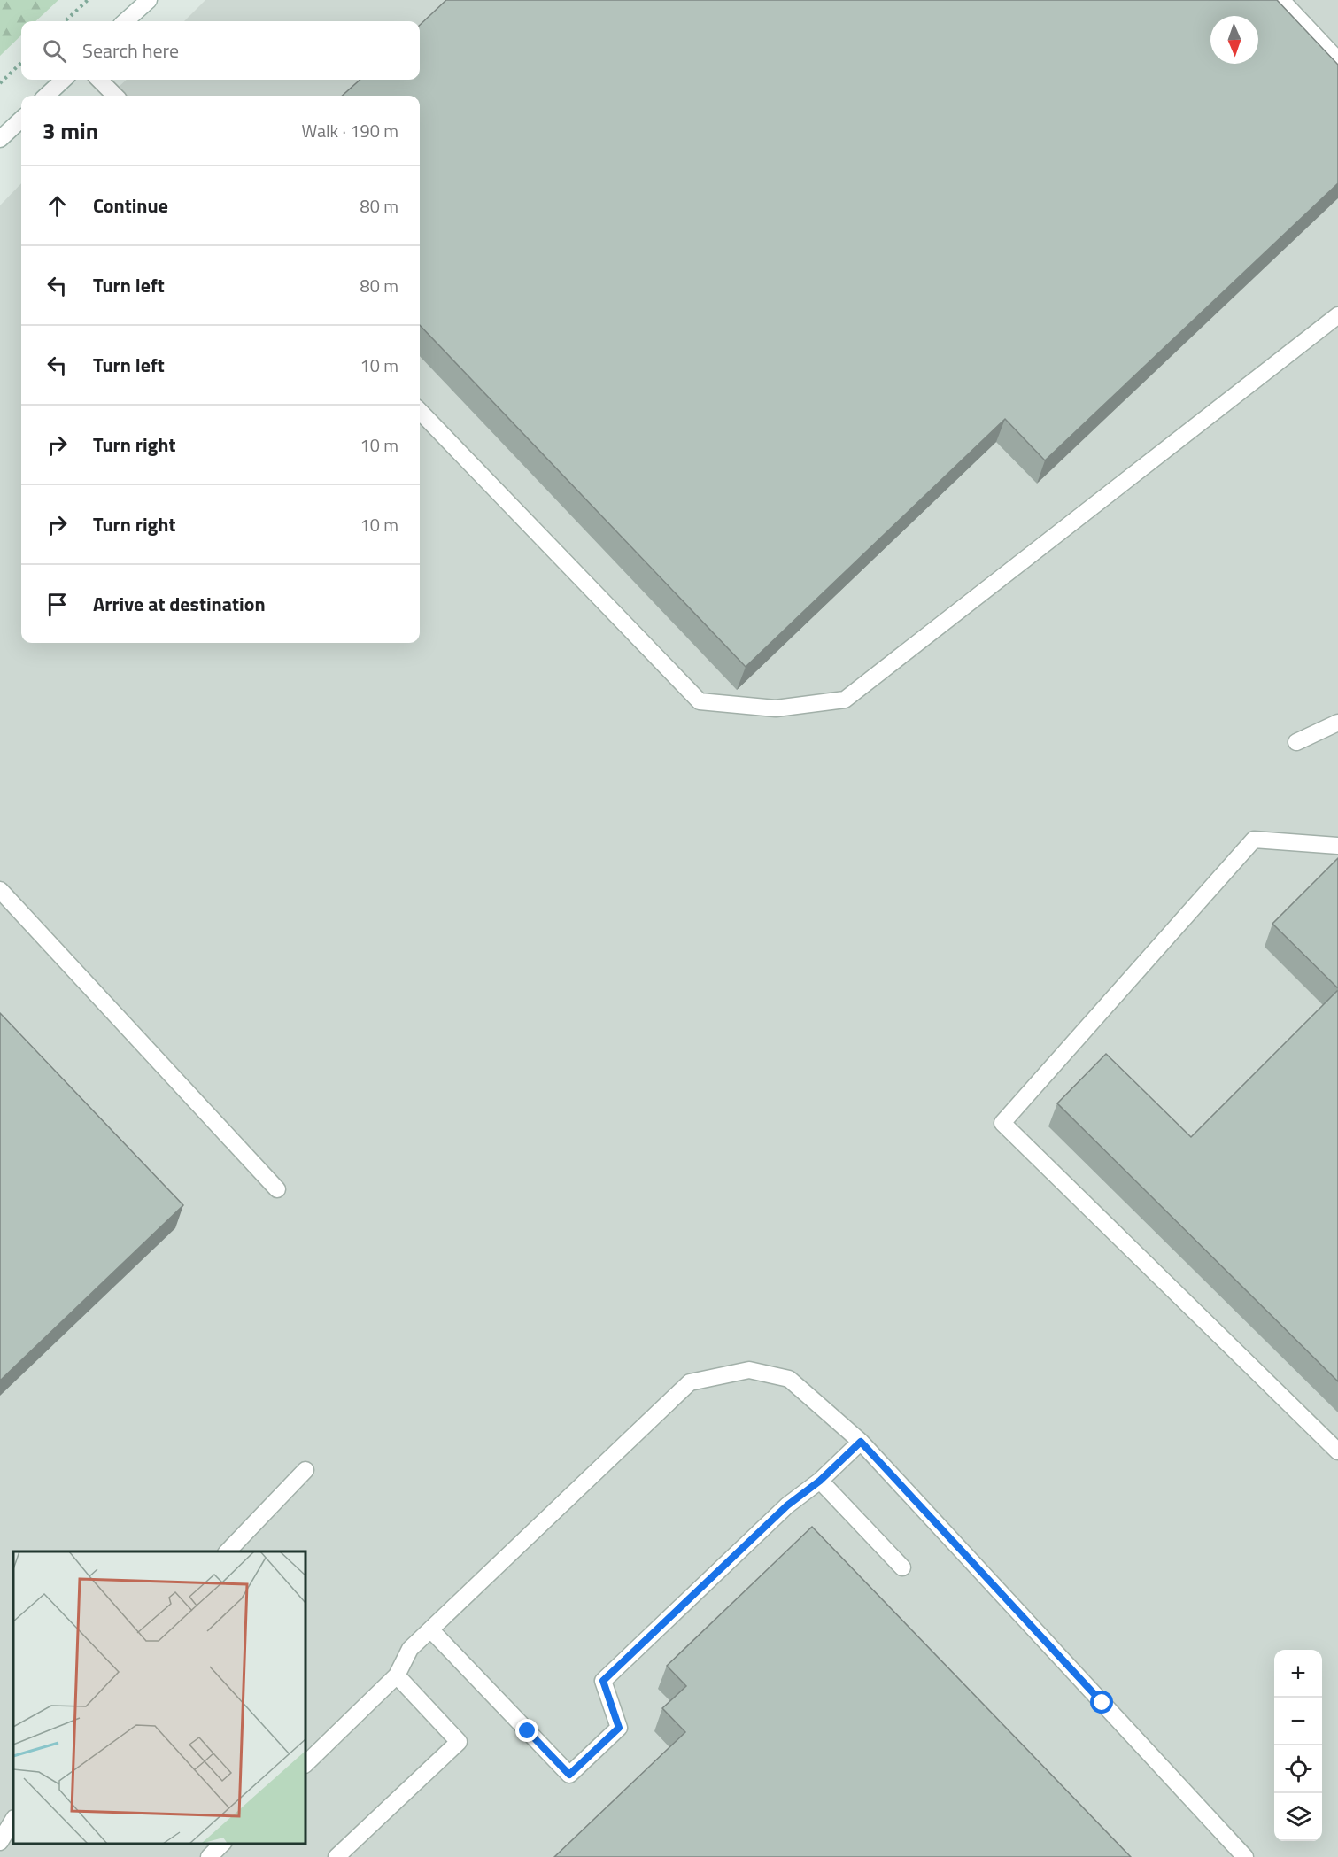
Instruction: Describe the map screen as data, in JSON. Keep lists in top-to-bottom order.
{
  "north": "bottom",
  "page": {
    "search": "Search here",
    "heading": ["3 min", "Walk · 190 m"],
    "list": [
      ["Continue", "80 m"],
      ["Turn left", "80 m"],
      ["Turn left", "10 m"],
      ["Turn right", "10 m"],
      ["Turn right", "10 m"],
      "Arrive at destination"
    ],
    "map_buttons": ["+", "−"]
  }
}
